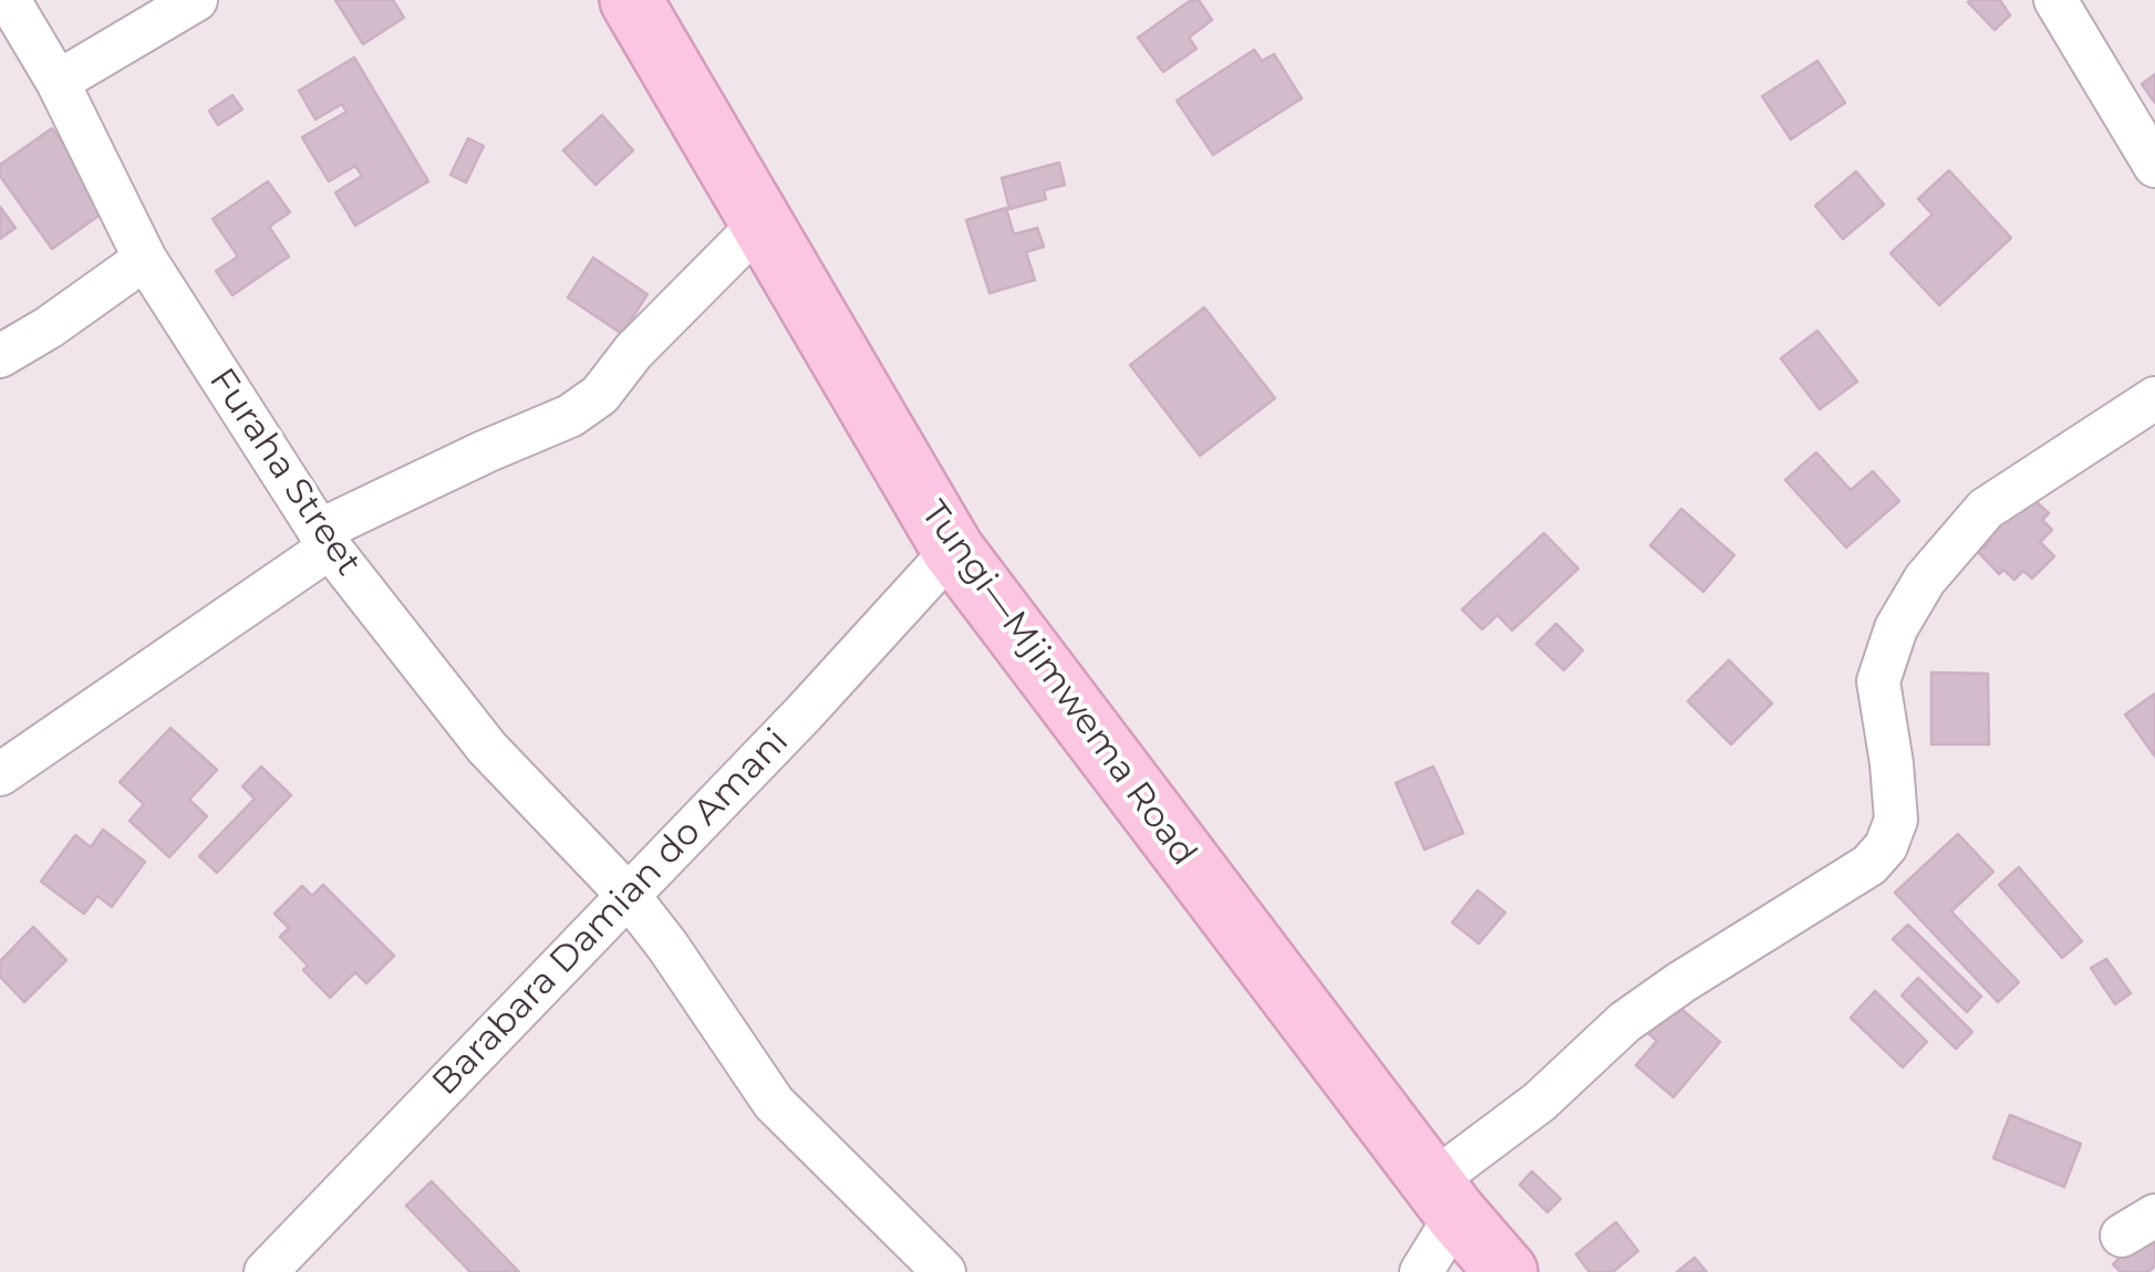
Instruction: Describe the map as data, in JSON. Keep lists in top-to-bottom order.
{
  "streets": {
    "street": ["Furaha Street", "Tungi—Mjimwema Road", "Barabara Damian do Amani"]
  },
  "crossings": [
    ["Furaha Street", "Barabara Damian do Amani"],
    ["Tungi—Mjimwema Road", "Barabara Damian do Amani"]
  ]
}
